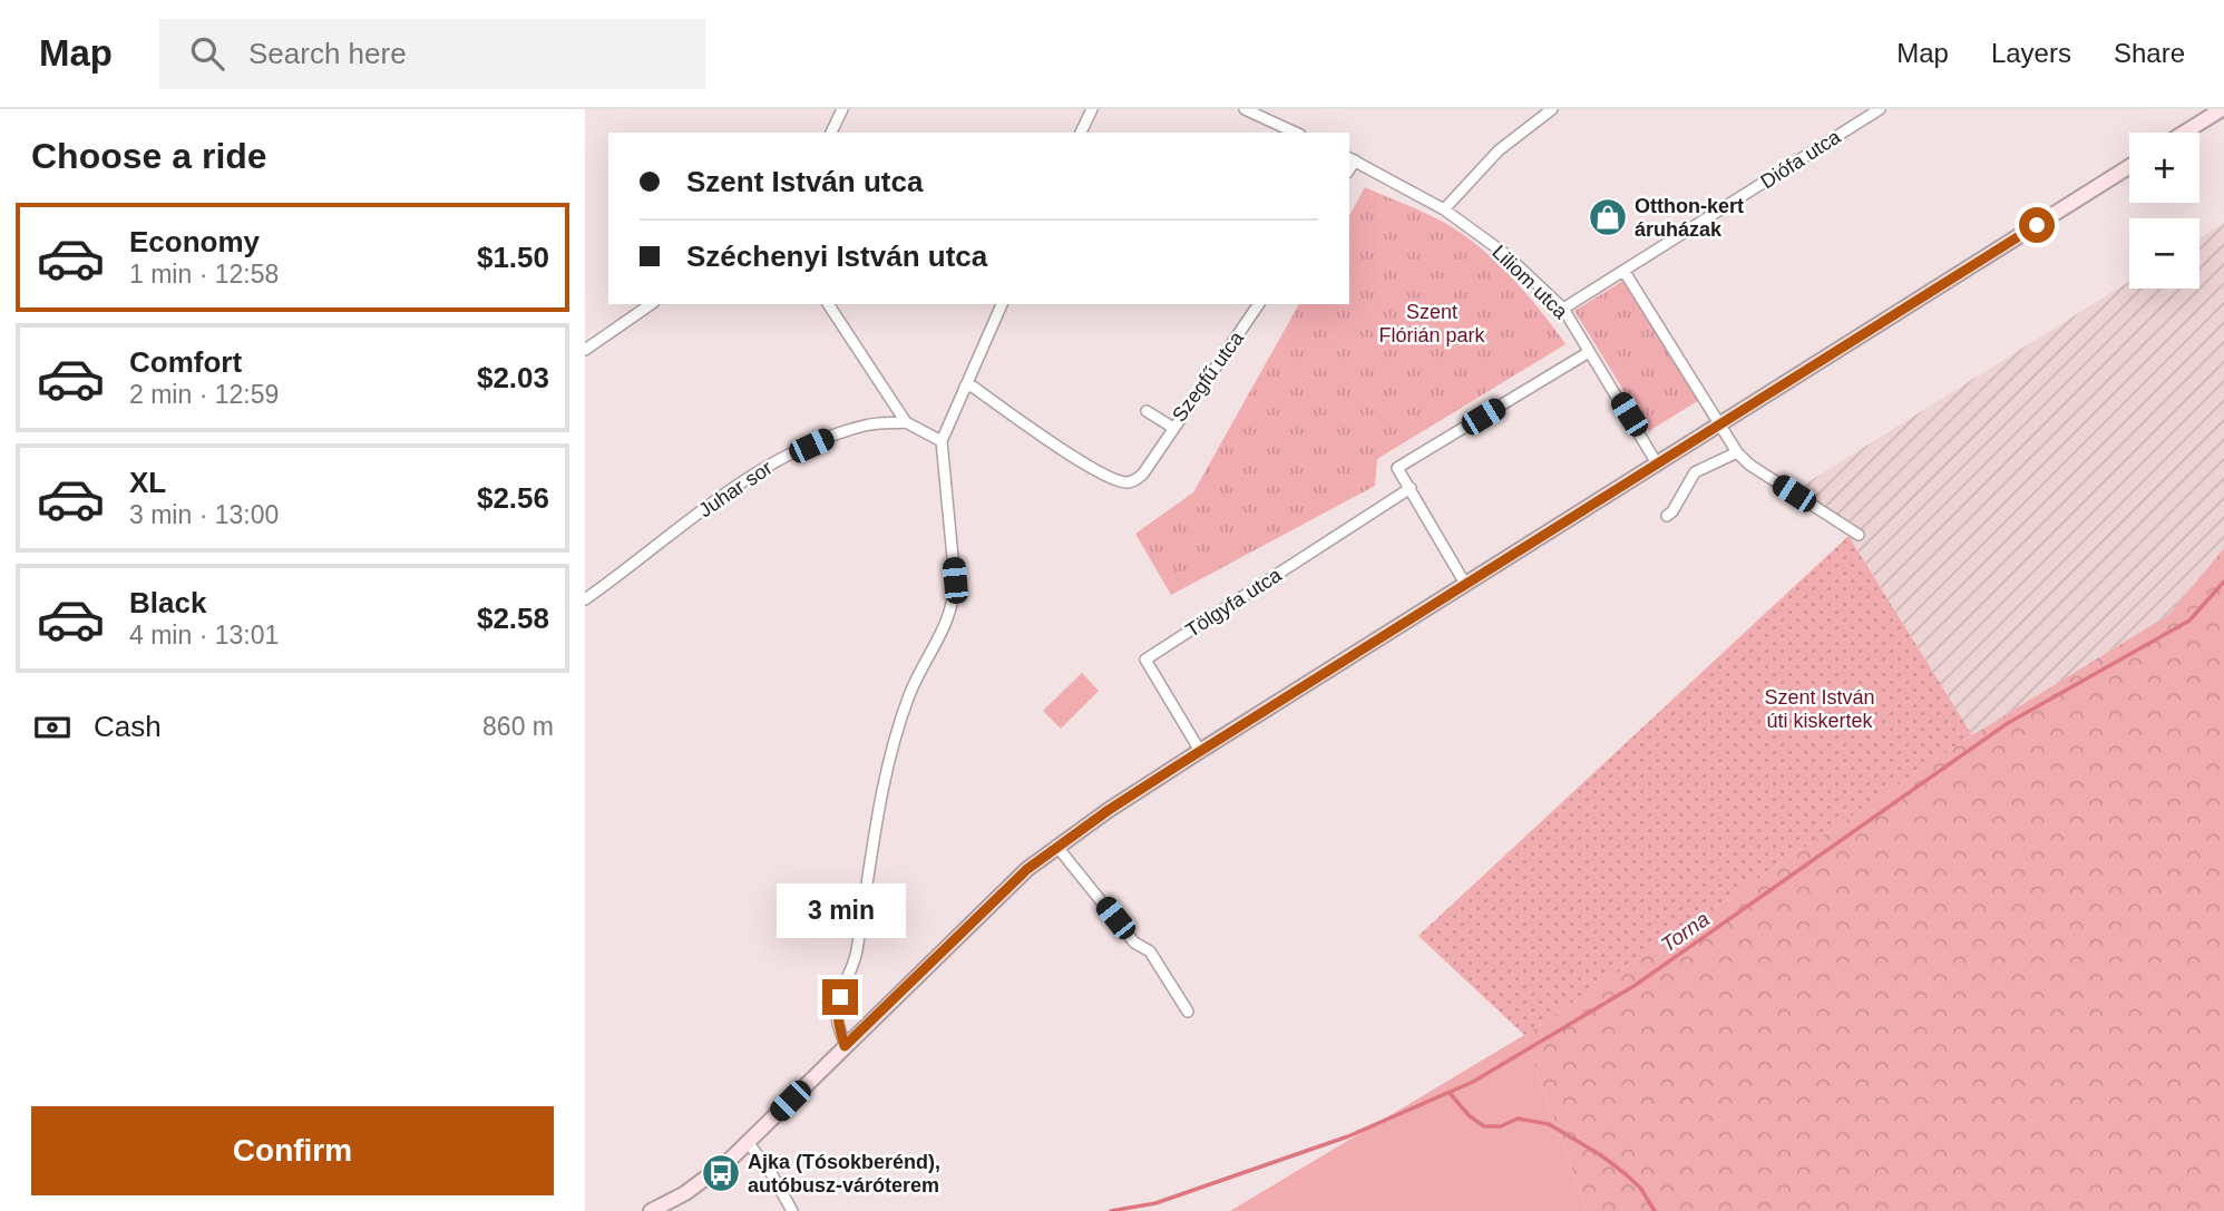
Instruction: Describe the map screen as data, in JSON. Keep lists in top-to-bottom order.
{
  "streets": {
    "street": [
      "Diófa utca",
      "Liliom utca",
      "Szegfű utca",
      "Juhar sor",
      "Tölgyfa utca"
    ]
  },
  "crossings": [
    ["Diófa utca", "Liliom utca"]
  ],
  "water": ["Torna"],
  "parks": ["Szent Flórián park", "Szent István úti kiskertek"],
  "places": {
    "shop": ["Otthon-kert áruházak"],
    "bus stop": ["Ajka (Tósokberénd), autóbusz-váróterem"]
  },
  "page": {
    "header": "Map",
    "search": "Search here",
    "nav": ["Map", "Layers", "Share"],
    "heading": "Choose a ride",
    "map_buttons": ["+", "−"],
    "banner": ["Szent István utca", "Széchenyi István utca"],
    "list": [
      {
        "name": "Economy",
        "note": "1 min · 12:58",
        "value": "$1.50"
      },
      {
        "name": "Comfort",
        "note": "2 min · 12:59",
        "value": "$2.03"
      },
      {
        "name": "XL",
        "note": "3 min · 13:00",
        "value": "$2.56"
      },
      {
        "name": "Black",
        "note": "4 min · 13:01",
        "value": "$2.58"
      }
    ],
    "pay": ["Cash", "860 m"],
    "bubble": "3 min",
    "buttons": "Confirm"
  }
}
